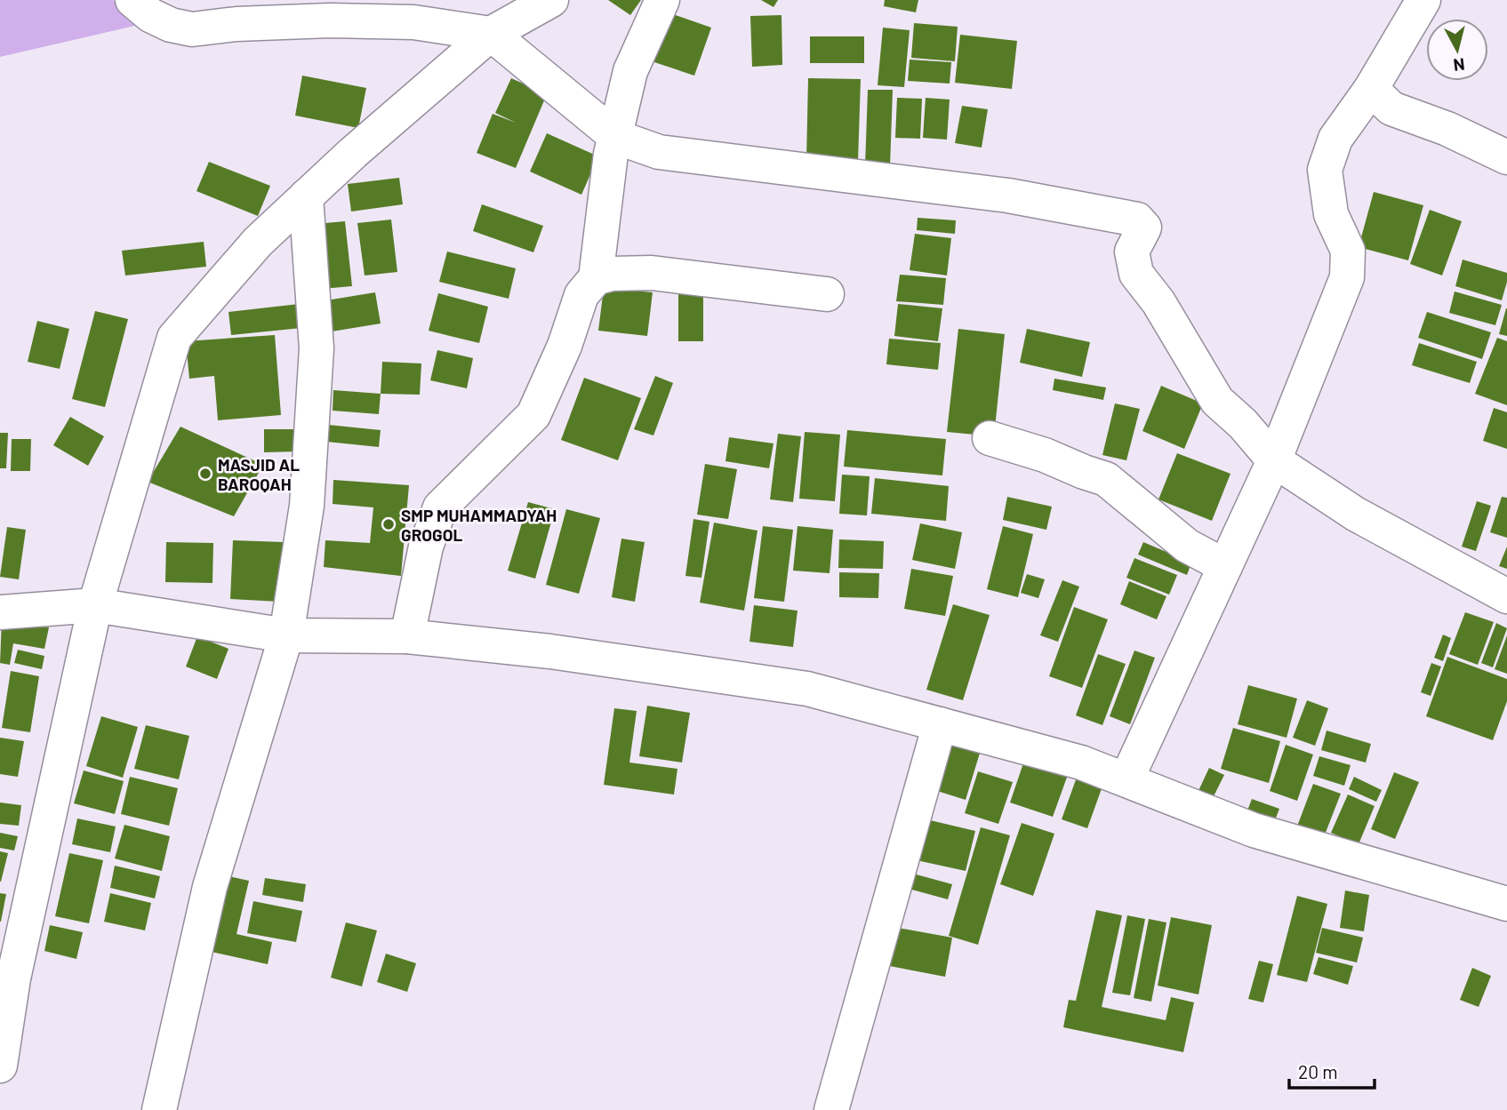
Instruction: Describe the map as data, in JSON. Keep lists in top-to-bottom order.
{
  "places": ["MASJID AL BAROQAH", "SMP MUHAMMADYAH GROGOL"],
  "scale_bar": "20 m",
  "north": "bottom"
}
